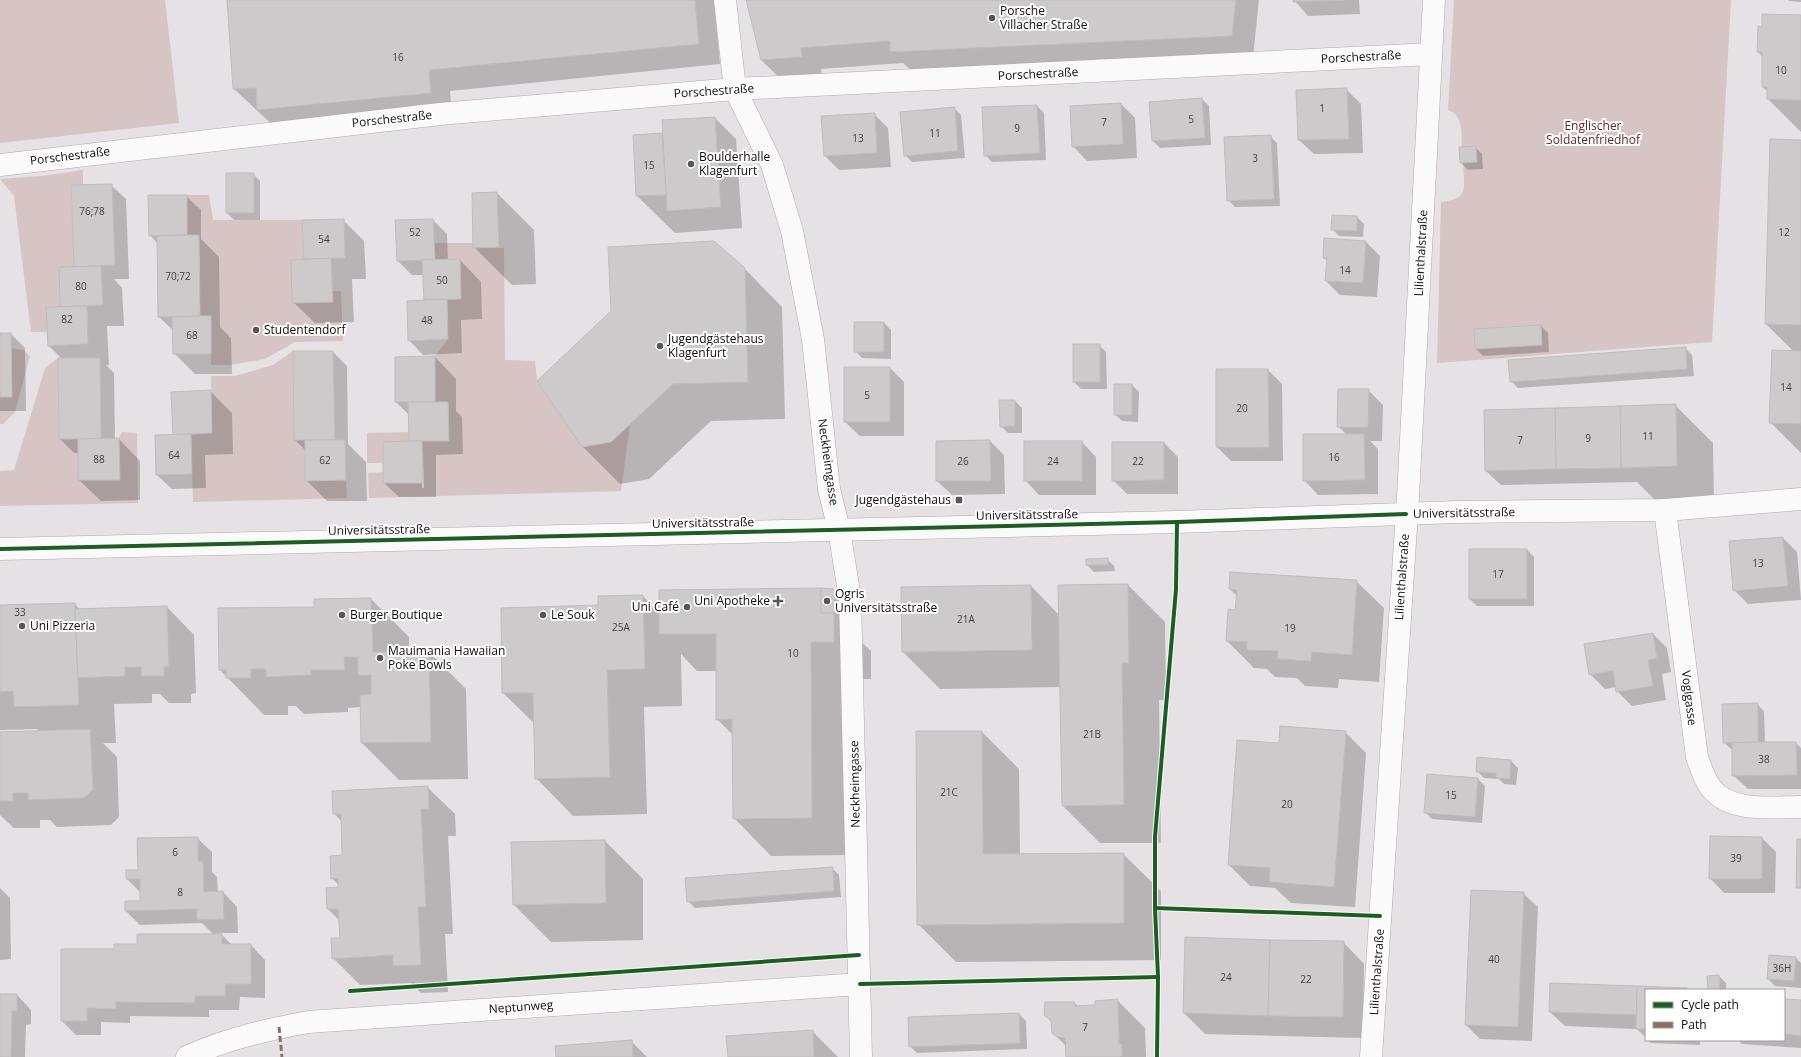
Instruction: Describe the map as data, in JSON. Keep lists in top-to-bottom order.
{
  "streets": {
    "street": [
      "Porschestraße",
      "Lilienthalstraße",
      "Neckheimgasse",
      "Universitätsstraße",
      "Voglgasse",
      "Neptunweg"
    ]
  },
  "crossings": [
    ["Porschestraße", "Lilienthalstraße"],
    ["Porschestraße", "Neckheimgasse"],
    ["Lilienthalstraße", "Universitätsstraße"],
    ["Neckheimgasse", "Universitätsstraße"],
    ["Neckheimgasse", "Neptunweg"],
    ["Universitätsstraße", "Voglgasse"]
  ],
  "parks": ["Englischer Soldatenfriedhof"],
  "places": {
    "other": [
      "Porsche Villacher Straße",
      "Boulderhalle Klagenfurt",
      "Studentendorf",
      "Jugendgästehaus Klagenfurt",
      "Ogris Universitätsstraße",
      "Uni Café",
      "Burger Boutique",
      "Le Souk",
      "Uni Pizzeria",
      "Mauimania Hawaiian Poke Bowls"
    ],
    "transit": ["Jugendgästehaus"],
    "health": ["Uni Apotheke"]
  },
  "house_numbers": [
    "16",
    "10",
    "1",
    "5",
    "7",
    "9",
    "11",
    "13",
    "3",
    "15",
    "76;78",
    "52",
    "12",
    "54",
    "14",
    "70;72",
    "50",
    "80",
    "82",
    "48",
    "68",
    "14",
    "5",
    "20",
    "11",
    "9",
    "7",
    "64",
    "16",
    "88",
    "62",
    "26",
    "24",
    "22",
    "13",
    "17",
    "33",
    "21A",
    "25A",
    "19",
    "10",
    "21B",
    "38",
    "21C",
    "15",
    "20",
    "6",
    "39",
    "8",
    "40",
    "36H",
    "24",
    "22",
    "7"
  ],
  "legend": ["Cycle path", "Path"]
}
